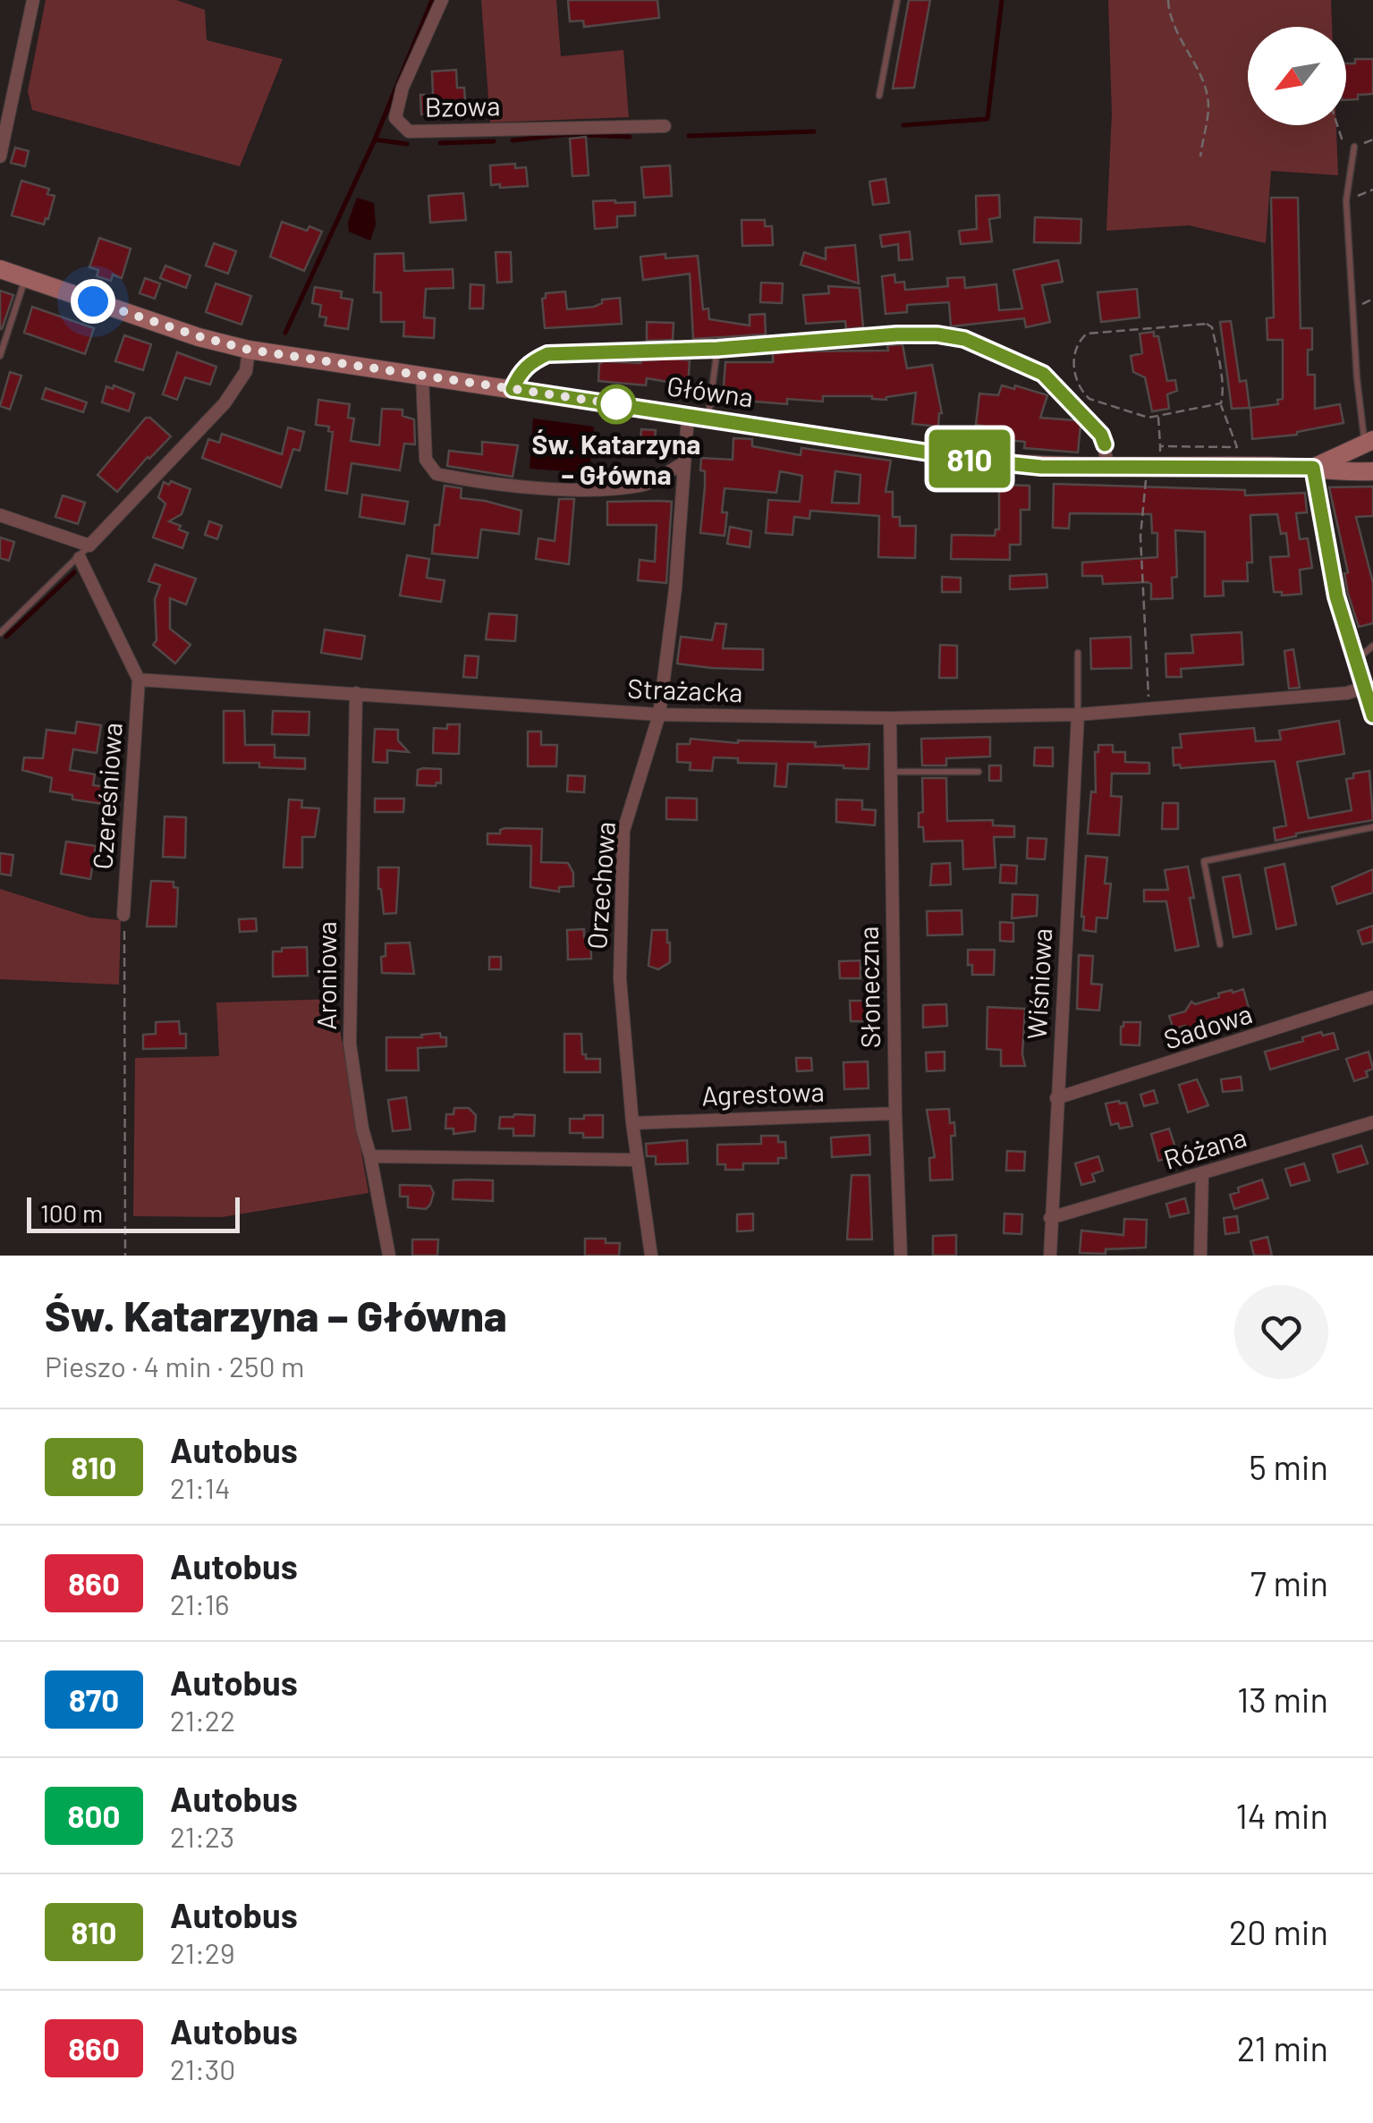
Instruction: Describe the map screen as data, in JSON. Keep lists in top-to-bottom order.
{
  "streets": {
    "street": [
      "Bzowa",
      "Główna",
      "Strażacka",
      "Czereśniowa",
      "Orzechowa",
      "Aroniowa",
      "Wiśniowa",
      "Słoneczna",
      "Sadowa",
      "Agrestowa",
      "Różana"
    ]
  },
  "crossings": [
    ["Główna", "Orzechowa"],
    ["Strażacka", "Czereśniowa"],
    ["Strażacka", "Orzechowa"],
    ["Strażacka", "Aroniowa"],
    ["Strażacka", "Wiśniowa"],
    ["Strażacka", "Słoneczna"],
    ["Orzechowa", "Agrestowa"],
    ["Wiśniowa", "Sadowa"],
    ["Wiśniowa", "Różana"],
    ["Słoneczna", "Agrestowa"]
  ],
  "places": ["Św. Katarzyna – Główna"],
  "lines": ["bus line 810"],
  "scale_bar": "100 m",
  "north": "bottom left",
  "page": {
    "on_map": "810",
    "scale": "100 m",
    "heading": ["Św. Katarzyna – Główna", "Pieszo · 4 min · 250 m"],
    "list": [
      {
        "mark": "810",
        "name": "Autobus",
        "note": "21:14",
        "value": "5 min"
      },
      {
        "mark": "860",
        "name": "Autobus",
        "note": "21:16",
        "value": "7 min"
      },
      {
        "mark": "870",
        "name": "Autobus",
        "note": "21:22",
        "value": "13 min"
      },
      {
        "mark": "800",
        "name": "Autobus",
        "note": "21:23",
        "value": "14 min"
      },
      {
        "mark": "810",
        "name": "Autobus",
        "note": "21:29",
        "value": "20 min"
      },
      {
        "mark": "860",
        "name": "Autobus",
        "note": "21:30",
        "value": "21 min"
      }
    ]
  }
}
